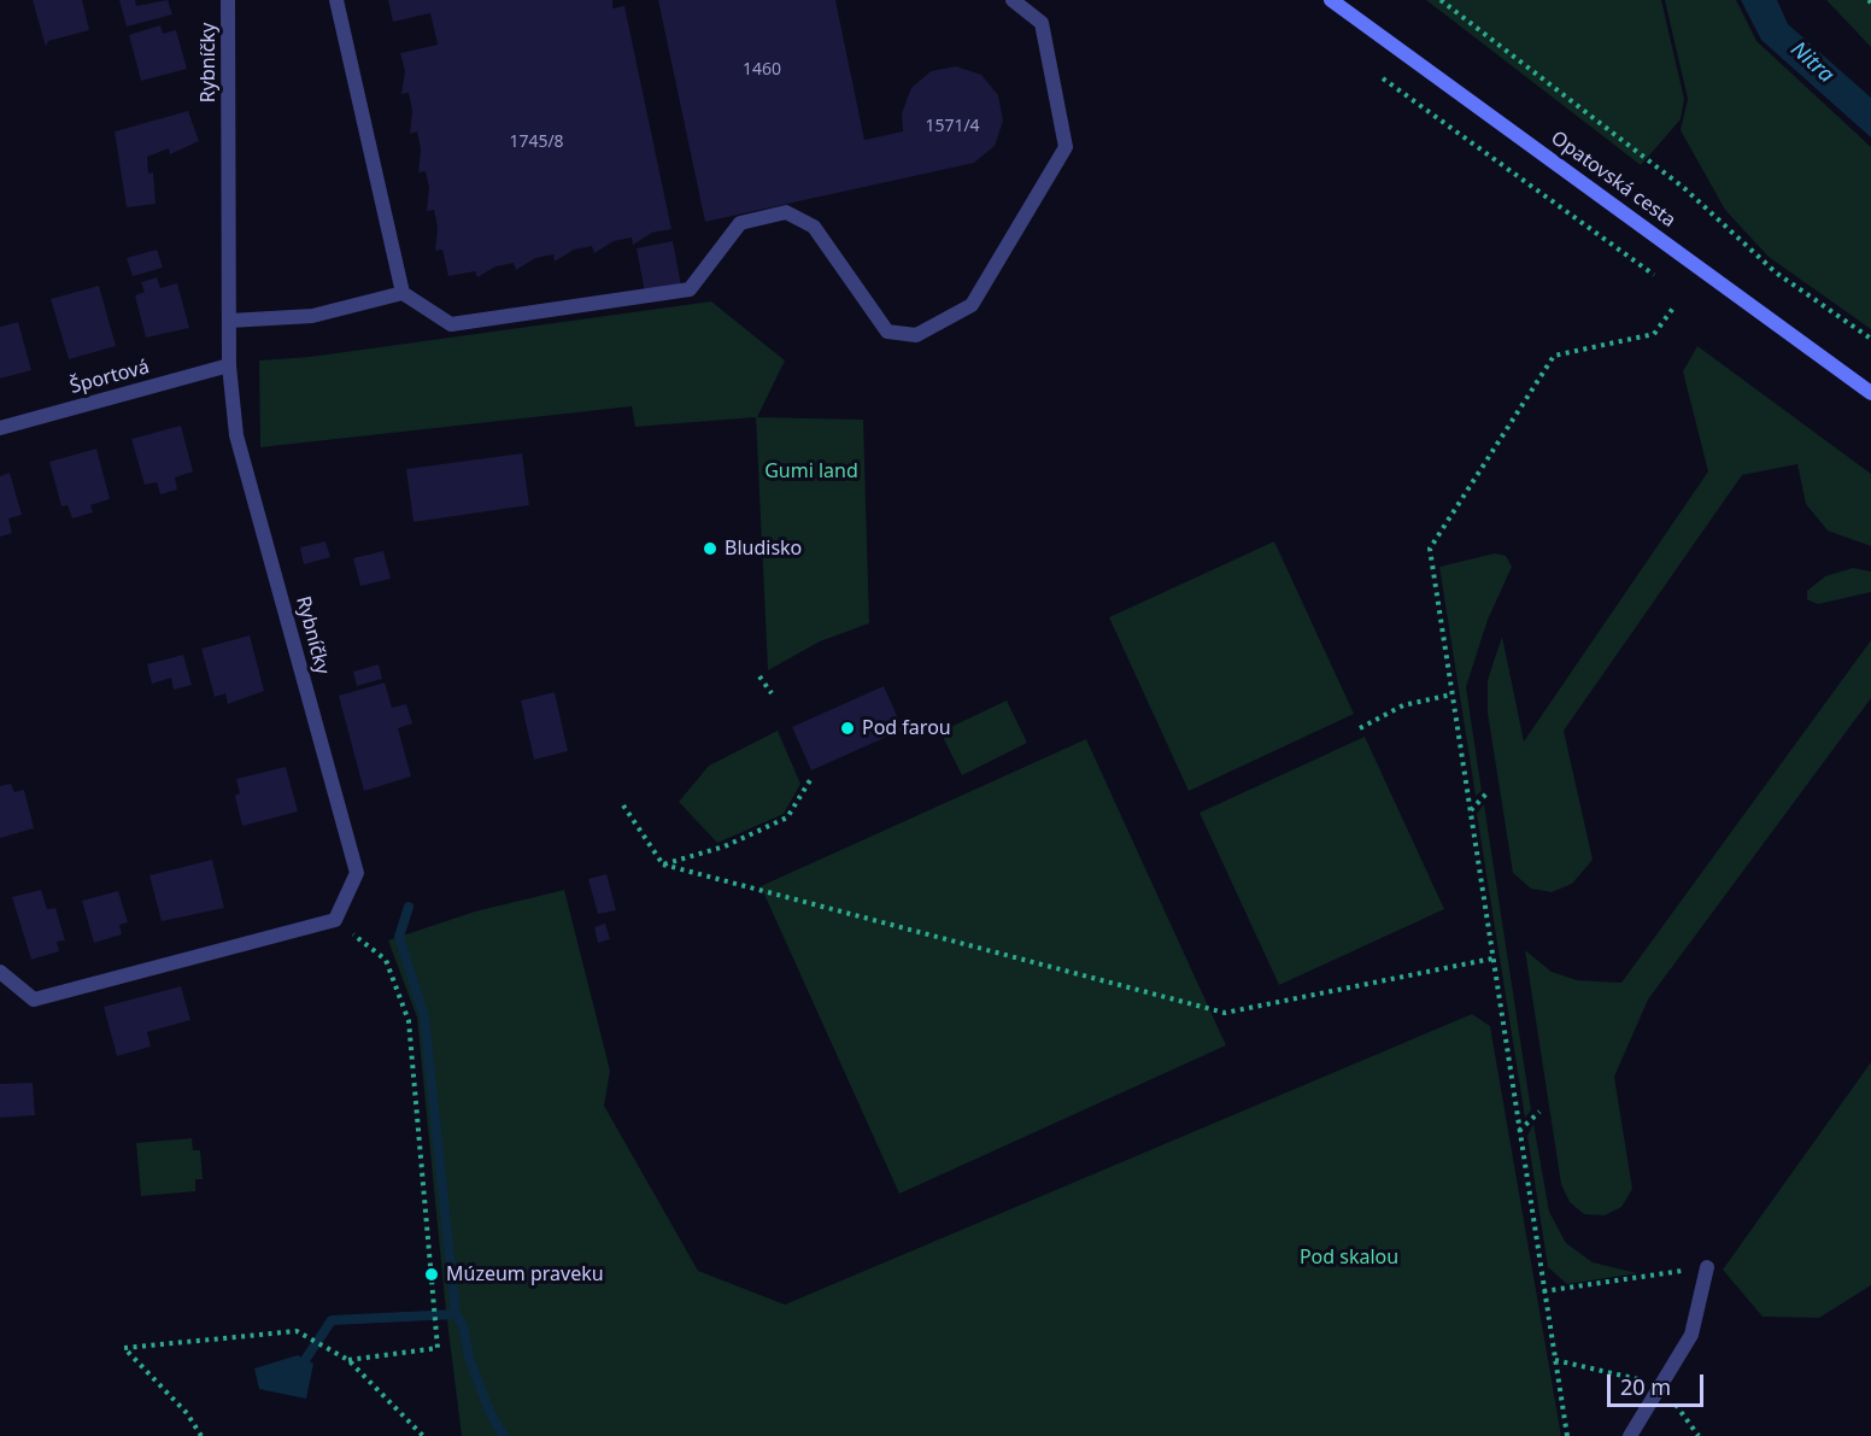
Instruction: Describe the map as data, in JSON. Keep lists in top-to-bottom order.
{
  "streets": {
    "street": ["Rybníčky", "Opatovská cesta", "Športová"]
  },
  "crossings": [
    ["Rybníčky", "Športová"]
  ],
  "water": ["Nitra"],
  "parks": ["Gumi land", "Pod skalou"],
  "places": ["Bludisko", "Pod farou", "Múzeum praveku"],
  "house_numbers": ["1460", "1571/4", "1745/8"],
  "scale_bar": "20 m"
}
